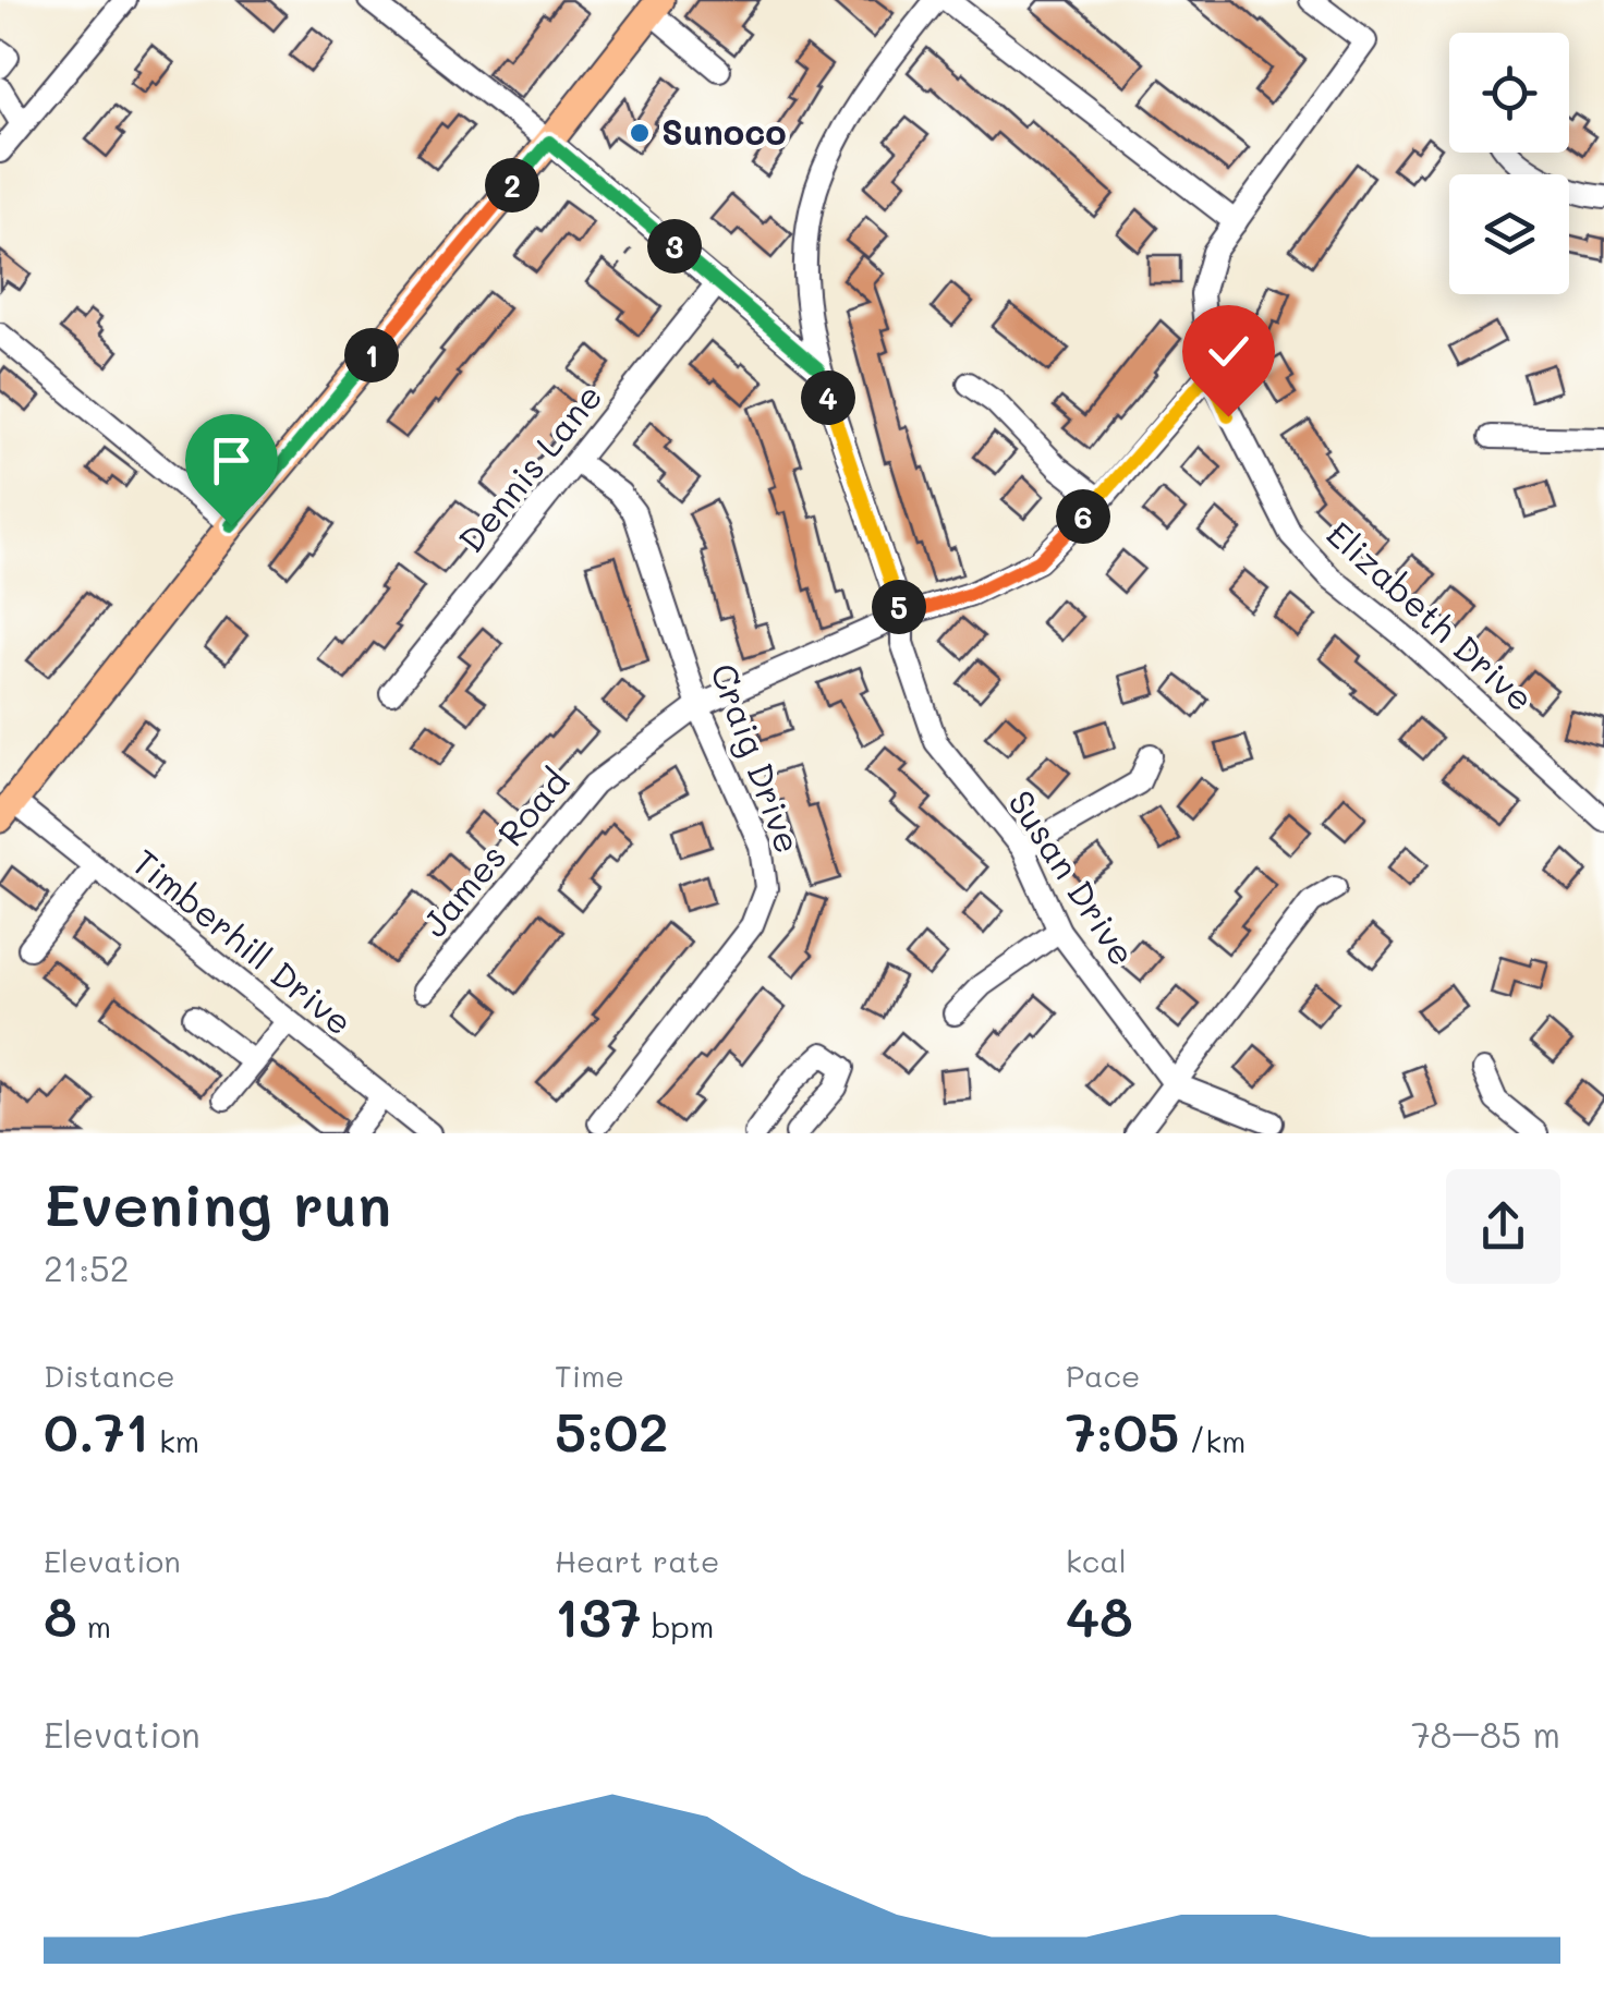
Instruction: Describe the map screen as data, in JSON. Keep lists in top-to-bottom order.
{
  "streets": {
    "street": [
      "Dennis Lane",
      "Elizabeth Drive",
      "Craig Drive",
      "James Road",
      "Susan Drive",
      "Timberhill Drive"
    ]
  },
  "crossings": [
    ["Dennis Lane", "Craig Drive"],
    ["Elizabeth Drive", "James Road"],
    ["Craig Drive", "James Road"],
    ["James Road", "Susan Drive"]
  ],
  "places": ["Sunoco"],
  "page": {
    "pins": [
      "2",
      "3",
      "1",
      "4",
      "6",
      "5"
    ],
    "heading": ["Evening run", "21:52"],
    "stats": [
      ["Distance", "0.71 km"],
      ["Time", "5:02"],
      ["Pace", "7:05 /km"],
      ["Elevation", "8 m"],
      ["Heart rate", "137 bpm"],
      ["kcal", "48"]
    ],
    "chart": ["Elevation", "78–85 m"]
  }
}
